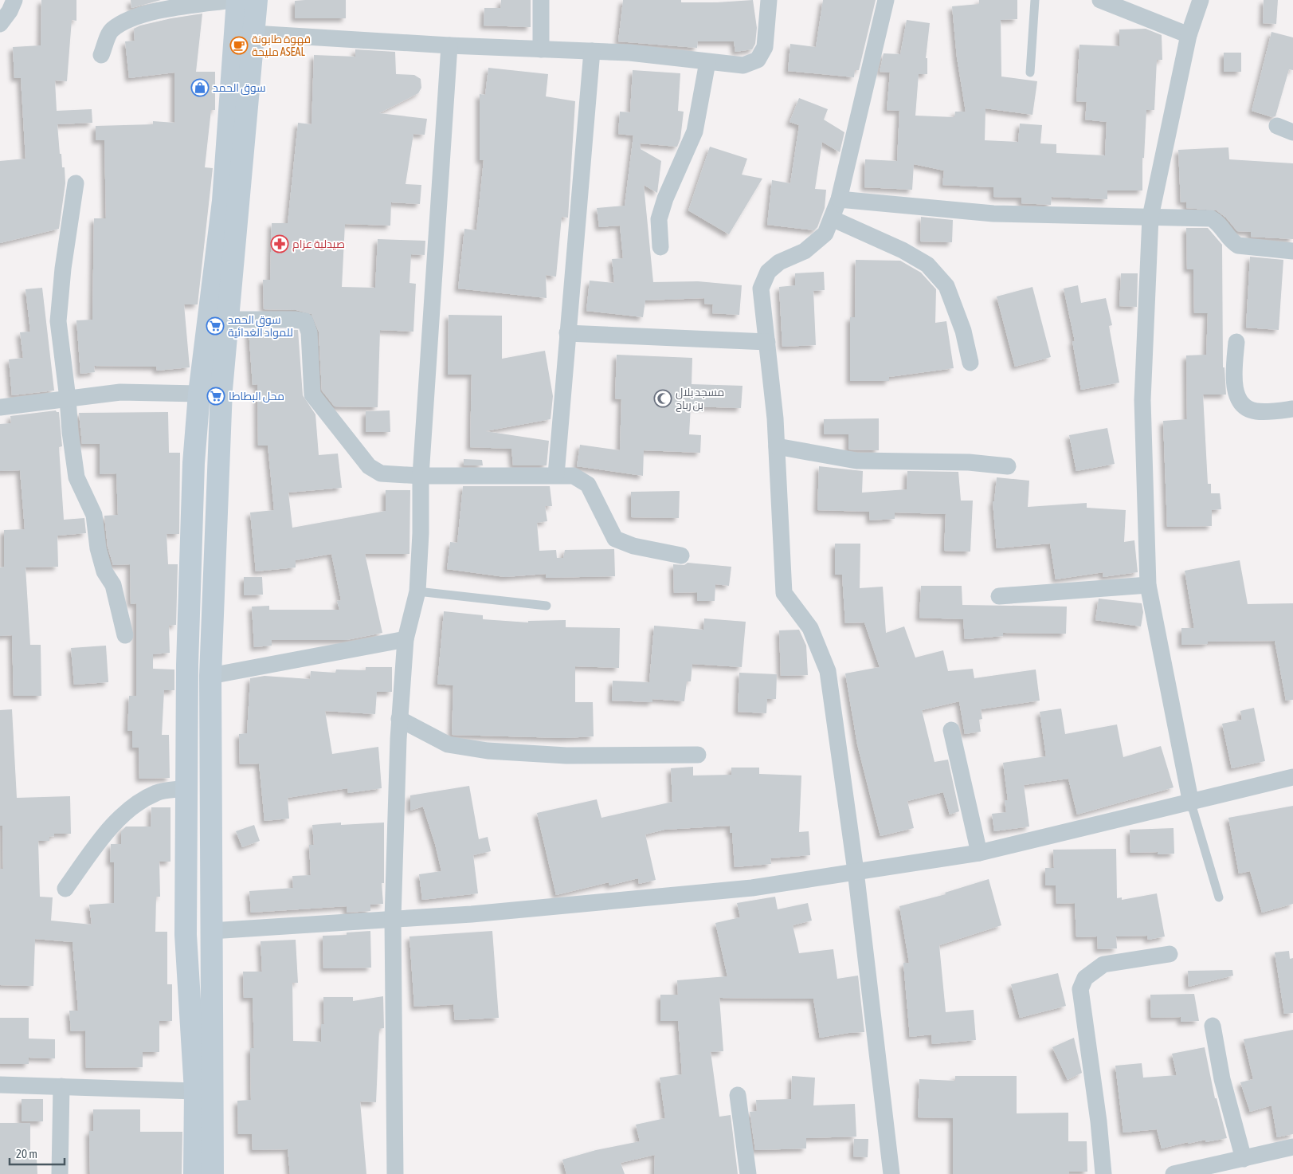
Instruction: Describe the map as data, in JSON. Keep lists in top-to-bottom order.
{
  "places": {
    "cafe": ["قهوة طابونة مليحة ASEAL"],
    "shop": ["سوق الحمد"],
    "pharmacy": ["صيدلية عزام"],
    "supermarket": ["سوق الحمد للمواد الغدائية", "محل البطاطا"],
    "mosque": ["مسجد بلال بن رباح"]
  },
  "scale_bar": "20 m"
}
